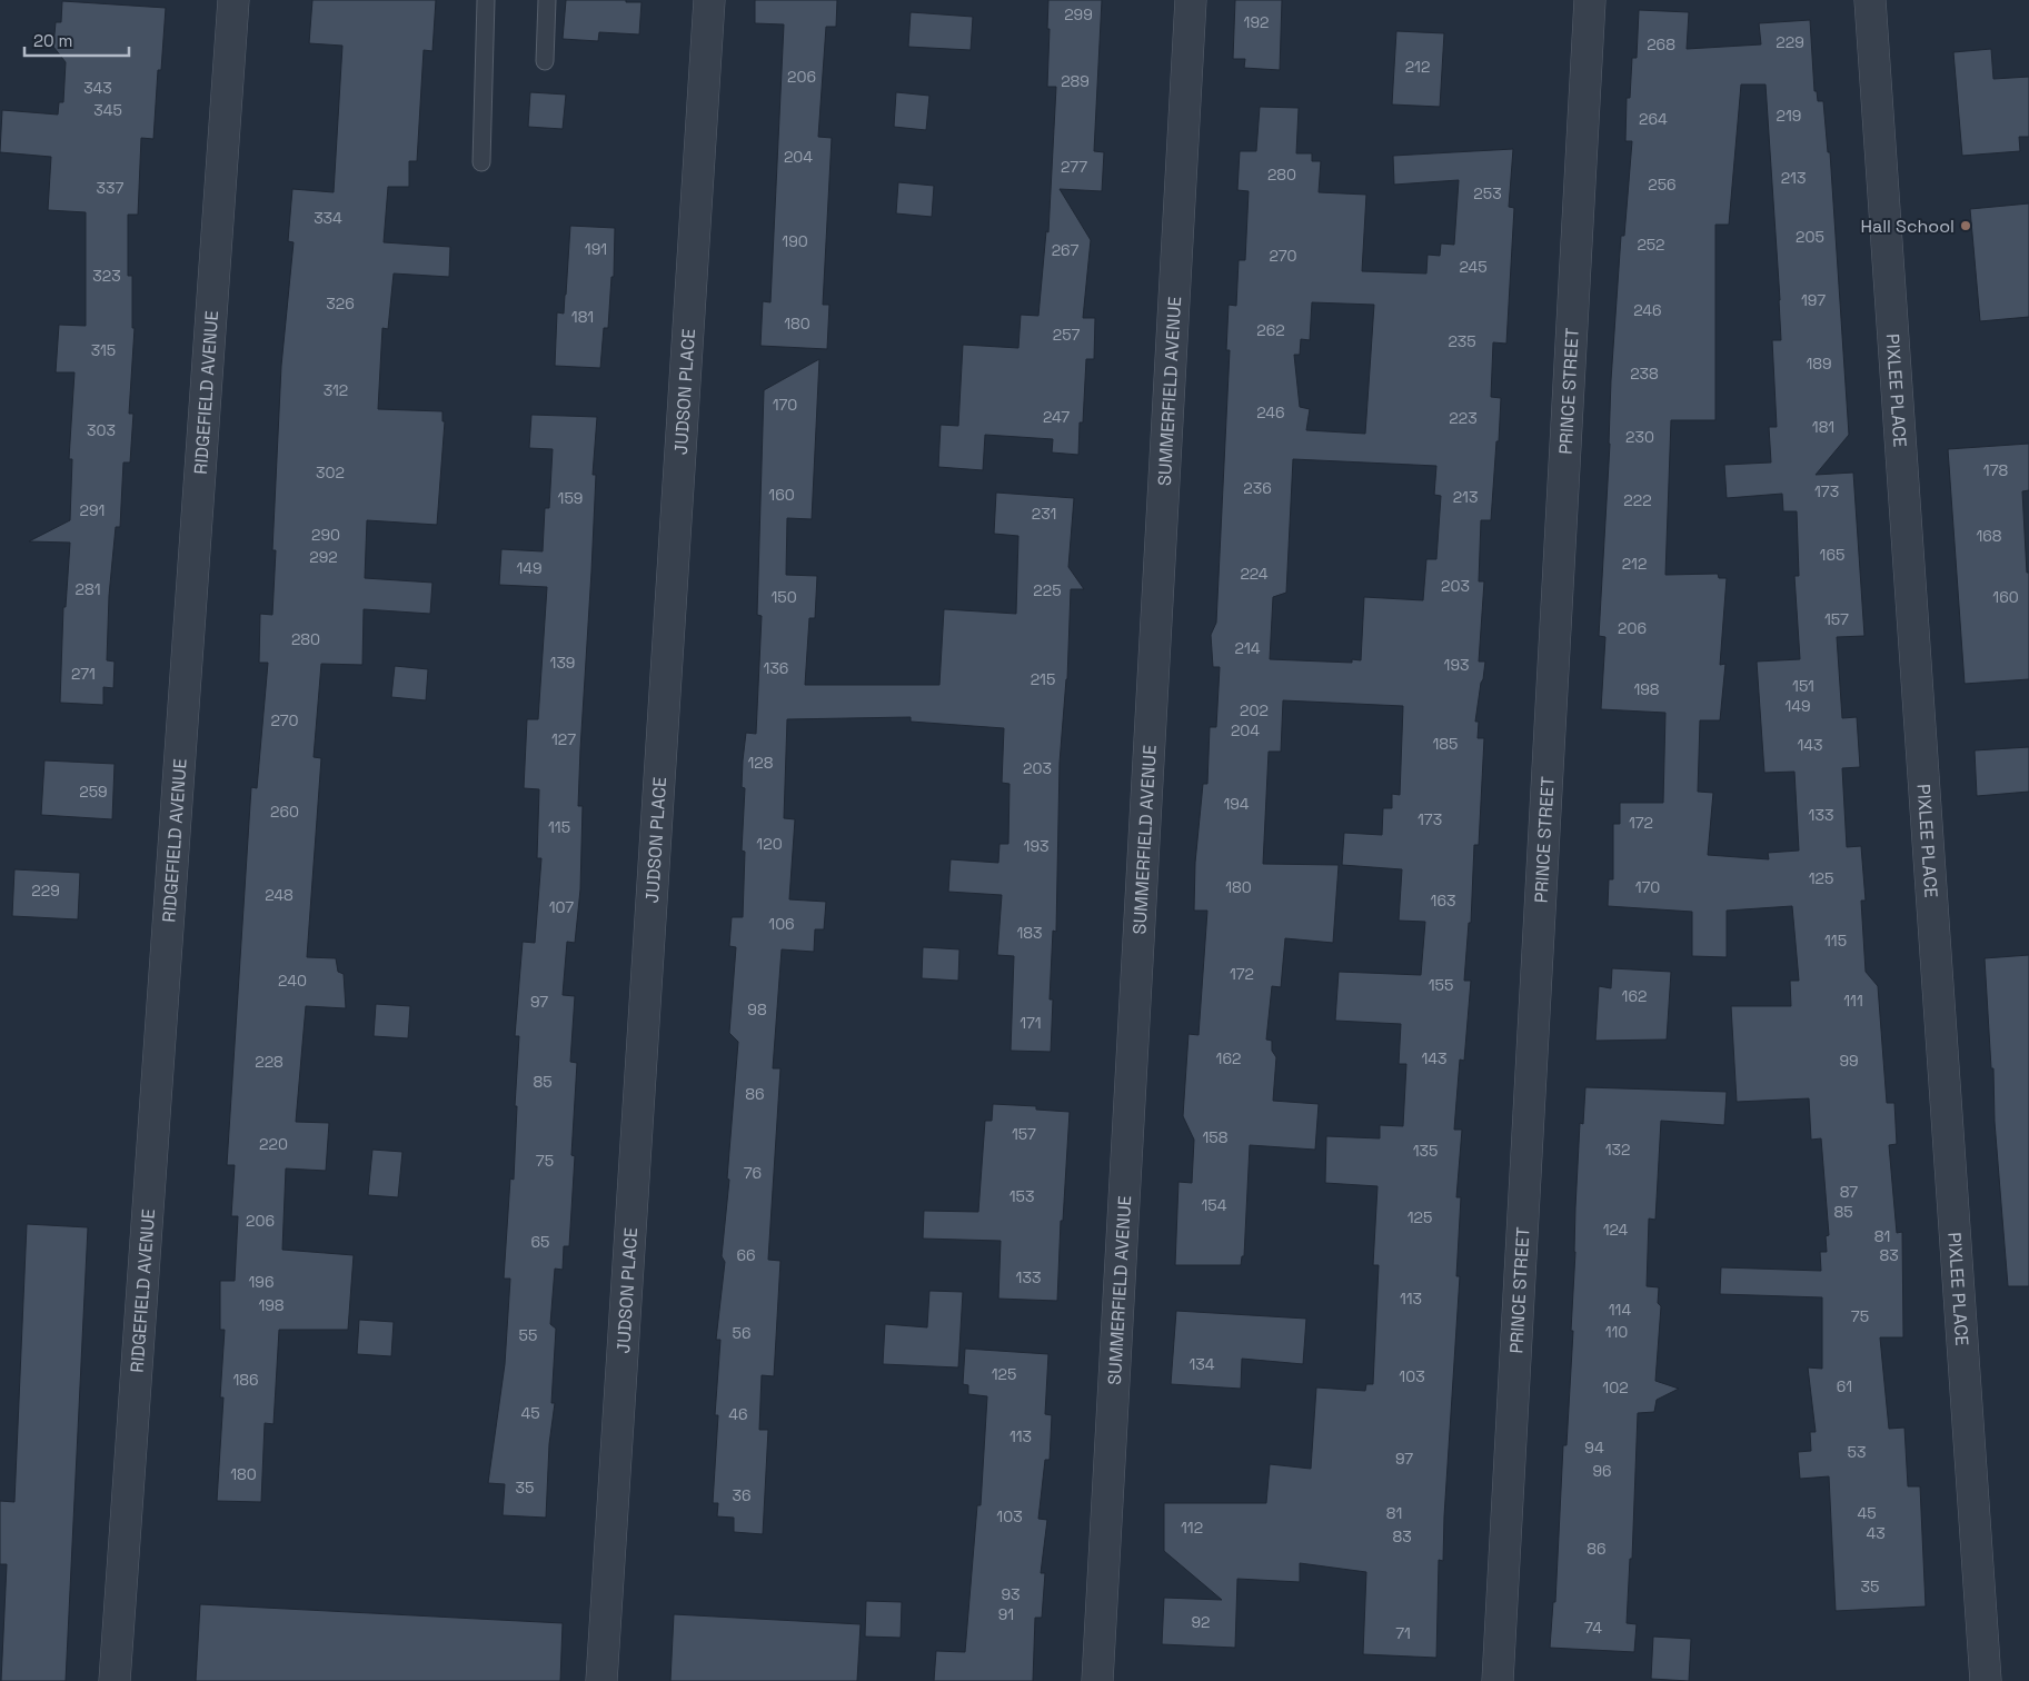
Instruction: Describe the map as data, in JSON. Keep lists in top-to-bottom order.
{
  "streets": {
    "street": [
      "RIDGEFIELD AVENUE",
      "JUDSON PLACE",
      "SUMMERFIELD AVENUE",
      "PRINCE STREET",
      "PIXLEE PLACE"
    ]
  },
  "places": ["Hall School"],
  "house_numbers": [
    "299",
    "192",
    "229",
    "268",
    "212",
    "206",
    "289",
    "343",
    "345",
    "219",
    "264",
    "204",
    "277",
    "280",
    "213",
    "256",
    "337",
    "253",
    "334",
    "205",
    "190",
    "252",
    "191",
    "267",
    "270",
    "245",
    "323",
    "197",
    "326",
    "246",
    "181",
    "180",
    "262",
    "257",
    "235",
    "315",
    "189",
    "238",
    "312",
    "170",
    "246",
    "247",
    "223",
    "181",
    "303",
    "230",
    "178",
    "302",
    "236",
    "173",
    "160",
    "213",
    "159",
    "222",
    "291",
    "231",
    "290",
    "168",
    "165",
    "292",
    "212",
    "149",
    "224",
    "203",
    "281",
    "225",
    "150",
    "160",
    "157",
    "206",
    "280",
    "214",
    "139",
    "193",
    "136",
    "271",
    "215",
    "151",
    "198",
    "149",
    "202",
    "270",
    "204",
    "127",
    "185",
    "143",
    "128",
    "203",
    "259",
    "194",
    "260",
    "133",
    "173",
    "172",
    "115",
    "120",
    "193",
    "125",
    "180",
    "170",
    "229",
    "248",
    "163",
    "107",
    "106",
    "183",
    "115",
    "172",
    "240",
    "155",
    "162",
    "111",
    "97",
    "98",
    "171",
    "162",
    "143",
    "99",
    "228",
    "85",
    "86",
    "157",
    "158",
    "220",
    "132",
    "135",
    "75",
    "76",
    "87",
    "153",
    "154",
    "85",
    "125",
    "206",
    "124",
    "81",
    "65",
    "66",
    "83",
    "133",
    "196",
    "113",
    "198",
    "114",
    "75",
    "110",
    "56",
    "55",
    "134",
    "125",
    "103",
    "186",
    "61",
    "102",
    "45",
    "46",
    "113",
    "94",
    "53",
    "97",
    "96",
    "180",
    "35",
    "36",
    "81",
    "45",
    "103",
    "112",
    "43",
    "83",
    "86",
    "35",
    "93",
    "91",
    "92",
    "74",
    "71"
  ],
  "scale_bar": "20 m"
}
